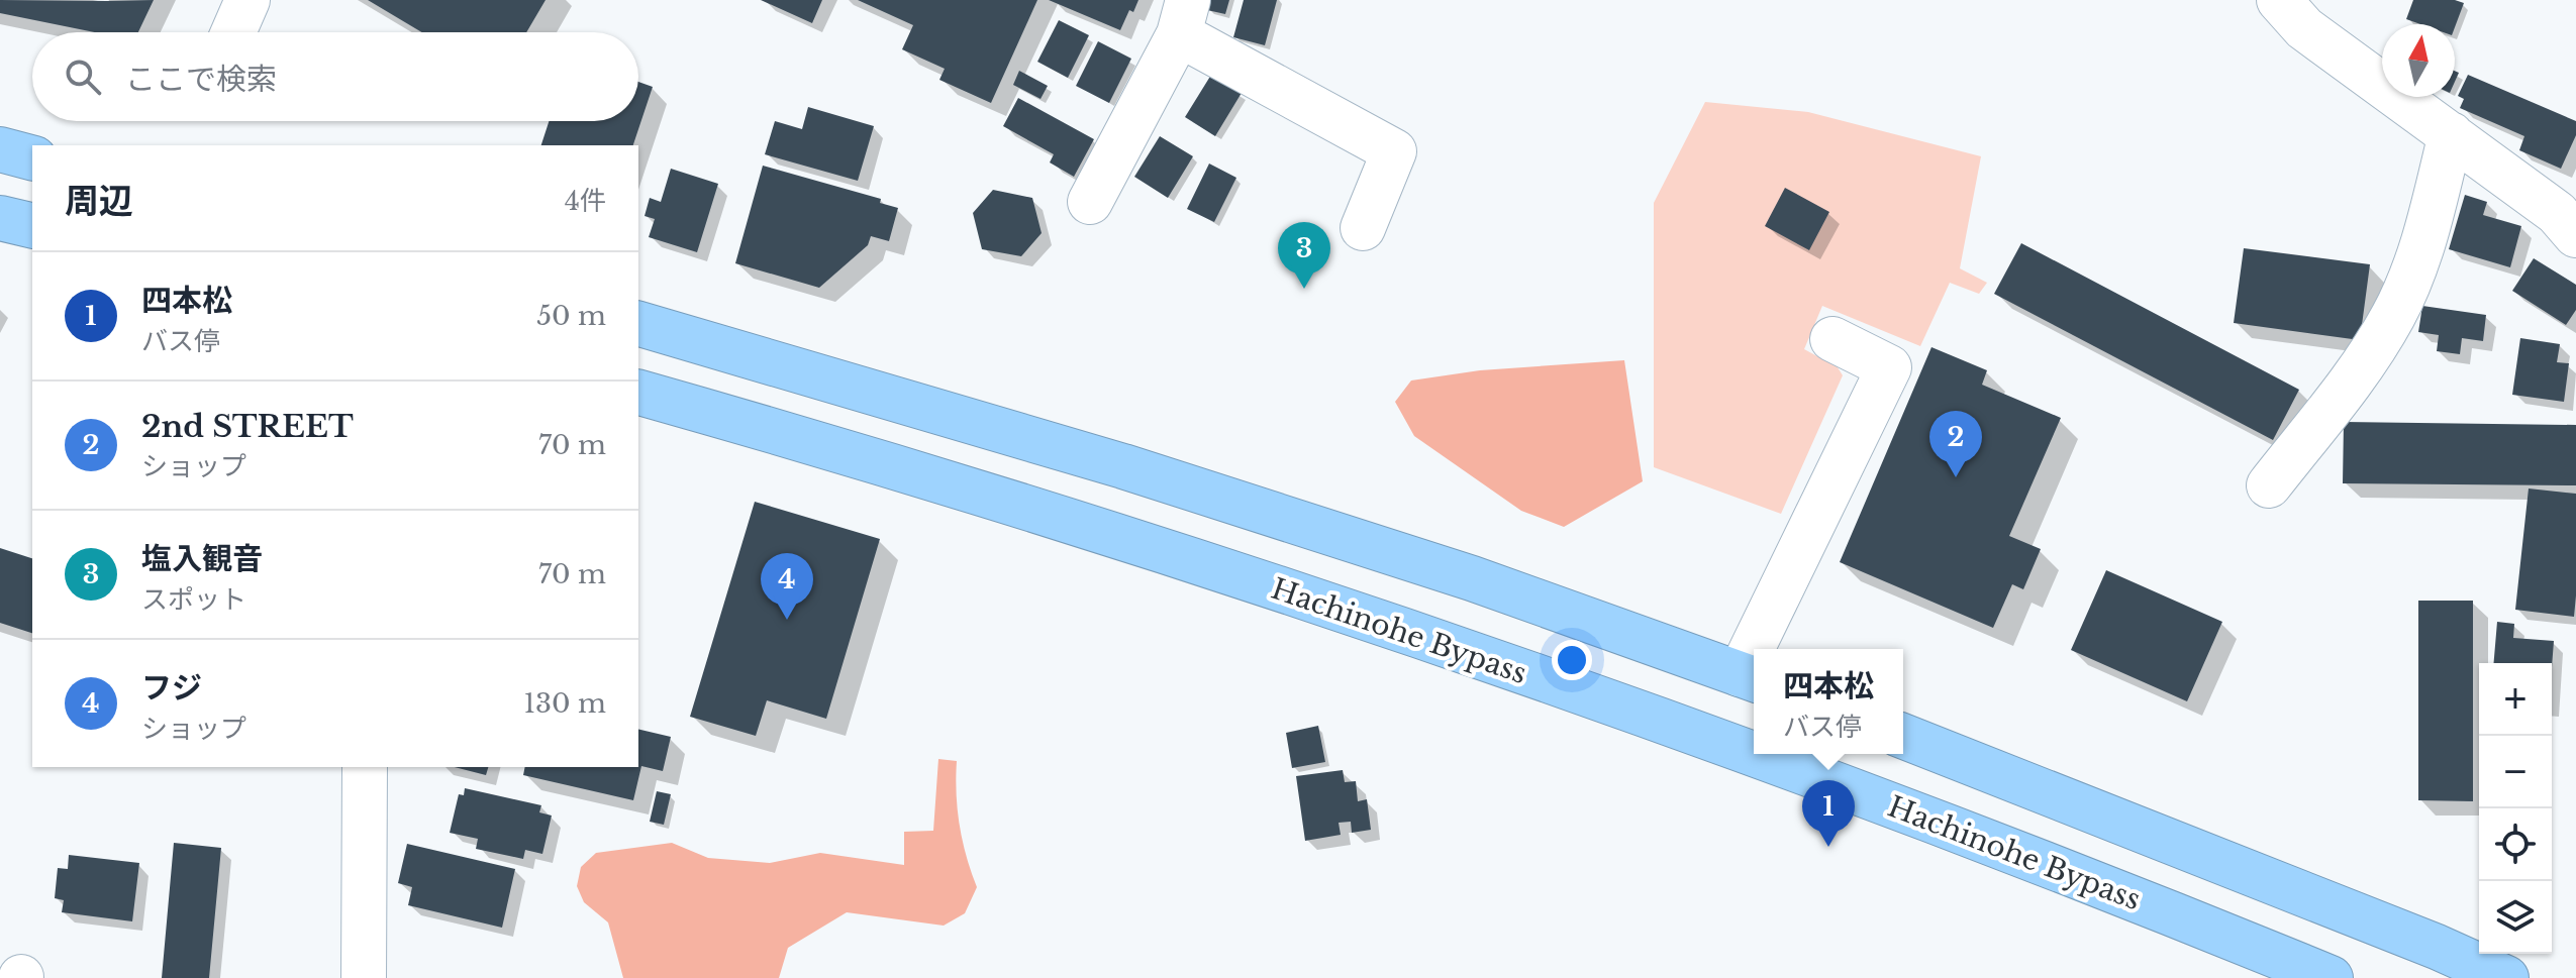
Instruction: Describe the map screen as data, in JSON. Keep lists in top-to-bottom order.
{
  "streets": {
    "highway": ["Hachinohe Bypass"]
  },
  "north": "top",
  "page": {
    "search": "ここで検索",
    "heading": ["周辺", "4件"],
    "pins": [
      "3",
      "2",
      "4",
      "1"
    ],
    "list": [
      {
        "mark": "1",
        "name": "四本松",
        "note": "バス停",
        "value": "50 m"
      },
      {
        "mark": "2",
        "name": "2nd STREET",
        "note": "ショップ",
        "value": "70 m"
      },
      {
        "mark": "3",
        "name": "塩入観音",
        "note": "スポット",
        "value": "70 m"
      },
      {
        "mark": "4",
        "name": "フジ",
        "note": "ショップ",
        "value": "130 m"
      }
    ],
    "popup": ["四本松", "バス停"],
    "map_buttons": ["+", "−"]
  }
}
